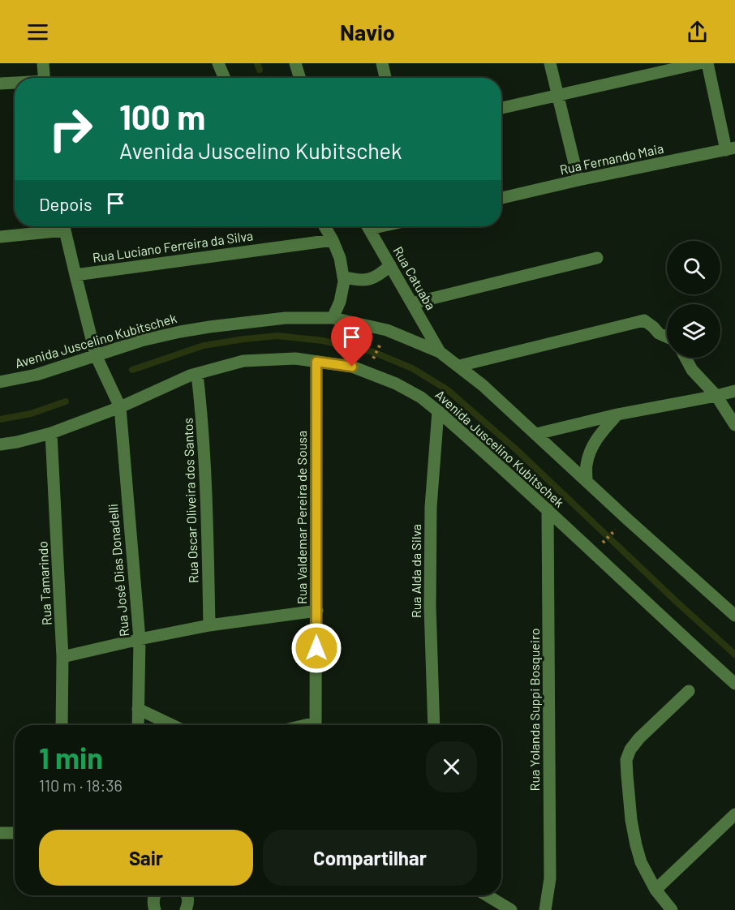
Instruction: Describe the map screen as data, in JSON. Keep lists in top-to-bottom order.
{
  "streets": {
    "street": [
      "Rua Fernando Maia",
      "Rua Luciano Ferreira da Silva",
      "Rua Catuaba",
      "Avenida Juscelino Kubitschek",
      "Rua Oscar Oliveira dos Santos",
      "Rua Valdemar Pereira de Sousa",
      "Rua José Dias Donadelli",
      "Rua Alda da Silva",
      "Rua Tamarindo",
      "Rua Yolanda Suppi Bosqueiro"
    ]
  },
  "crossings": [
    ["Rua Catuaba", "Avenida Juscelino Kubitschek"],
    ["Avenida Juscelino Kubitschek", "Rua Oscar Oliveira dos Santos"],
    ["Avenida Juscelino Kubitschek", "Rua Valdemar Pereira de Sousa"],
    ["Avenida Juscelino Kubitschek", "Rua José Dias Donadelli"],
    ["Avenida Juscelino Kubitschek", "Rua Alda da Silva"],
    ["Avenida Juscelino Kubitschek", "Rua Tamarindo"],
    ["Avenida Juscelino Kubitschek", "Rua Yolanda Suppi Bosqueiro"]
  ],
  "page": {
    "header": "Navio",
    "turn": ["100 m", "Avenida Juscelino Kubitschek"],
    "then": "Depois",
    "heading": ["1 min", "110 m · 18:36"],
    "buttons": ["Sair", "Compartilhar"]
  }
}
